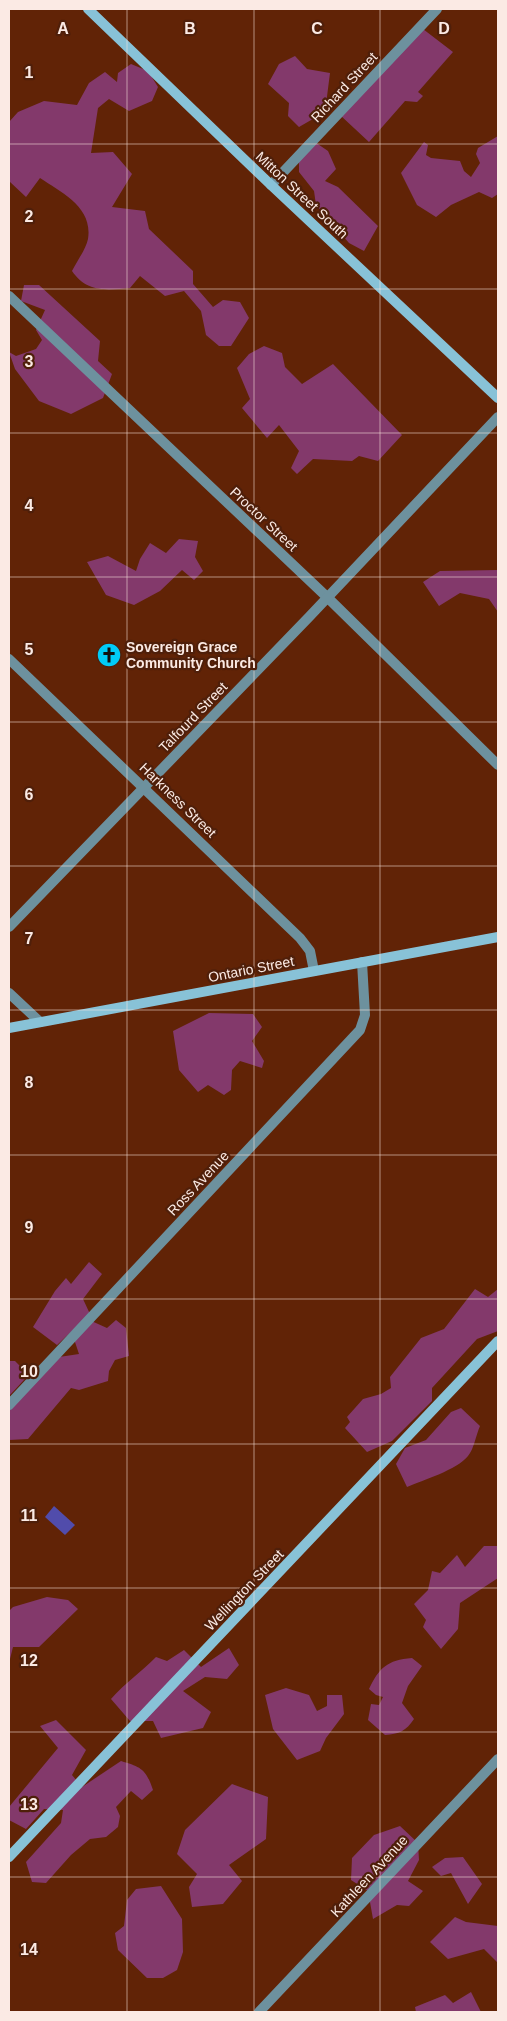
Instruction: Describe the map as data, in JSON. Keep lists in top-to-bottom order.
{
  "streets": {
    "street": [
      "Richard Street",
      "Mitton Street South",
      "Proctor Street",
      "Talfourd Street",
      "Harkness Street",
      "Ontario Street",
      "Ross Avenue",
      "Wellington Street",
      "Kathleen Avenue"
    ]
  },
  "crossings": [
    ["Richard Street", "Mitton Street South"],
    ["Proctor Street", "Talfourd Street"],
    ["Talfourd Street", "Harkness Street"],
    ["Harkness Street", "Ontario Street"],
    ["Ontario Street", "Ross Avenue"]
  ],
  "places": {
    "church": ["Sovereign Grace Community Church"]
  },
  "grid": {
    "columns": [
      "A",
      "B",
      "C",
      "D"
    ],
    "rows": [
      "1",
      "2",
      "3",
      "4",
      "5",
      "6",
      "7",
      "8",
      "9",
      "10",
      "11",
      "12",
      "13",
      "14"
    ]
  }
}
